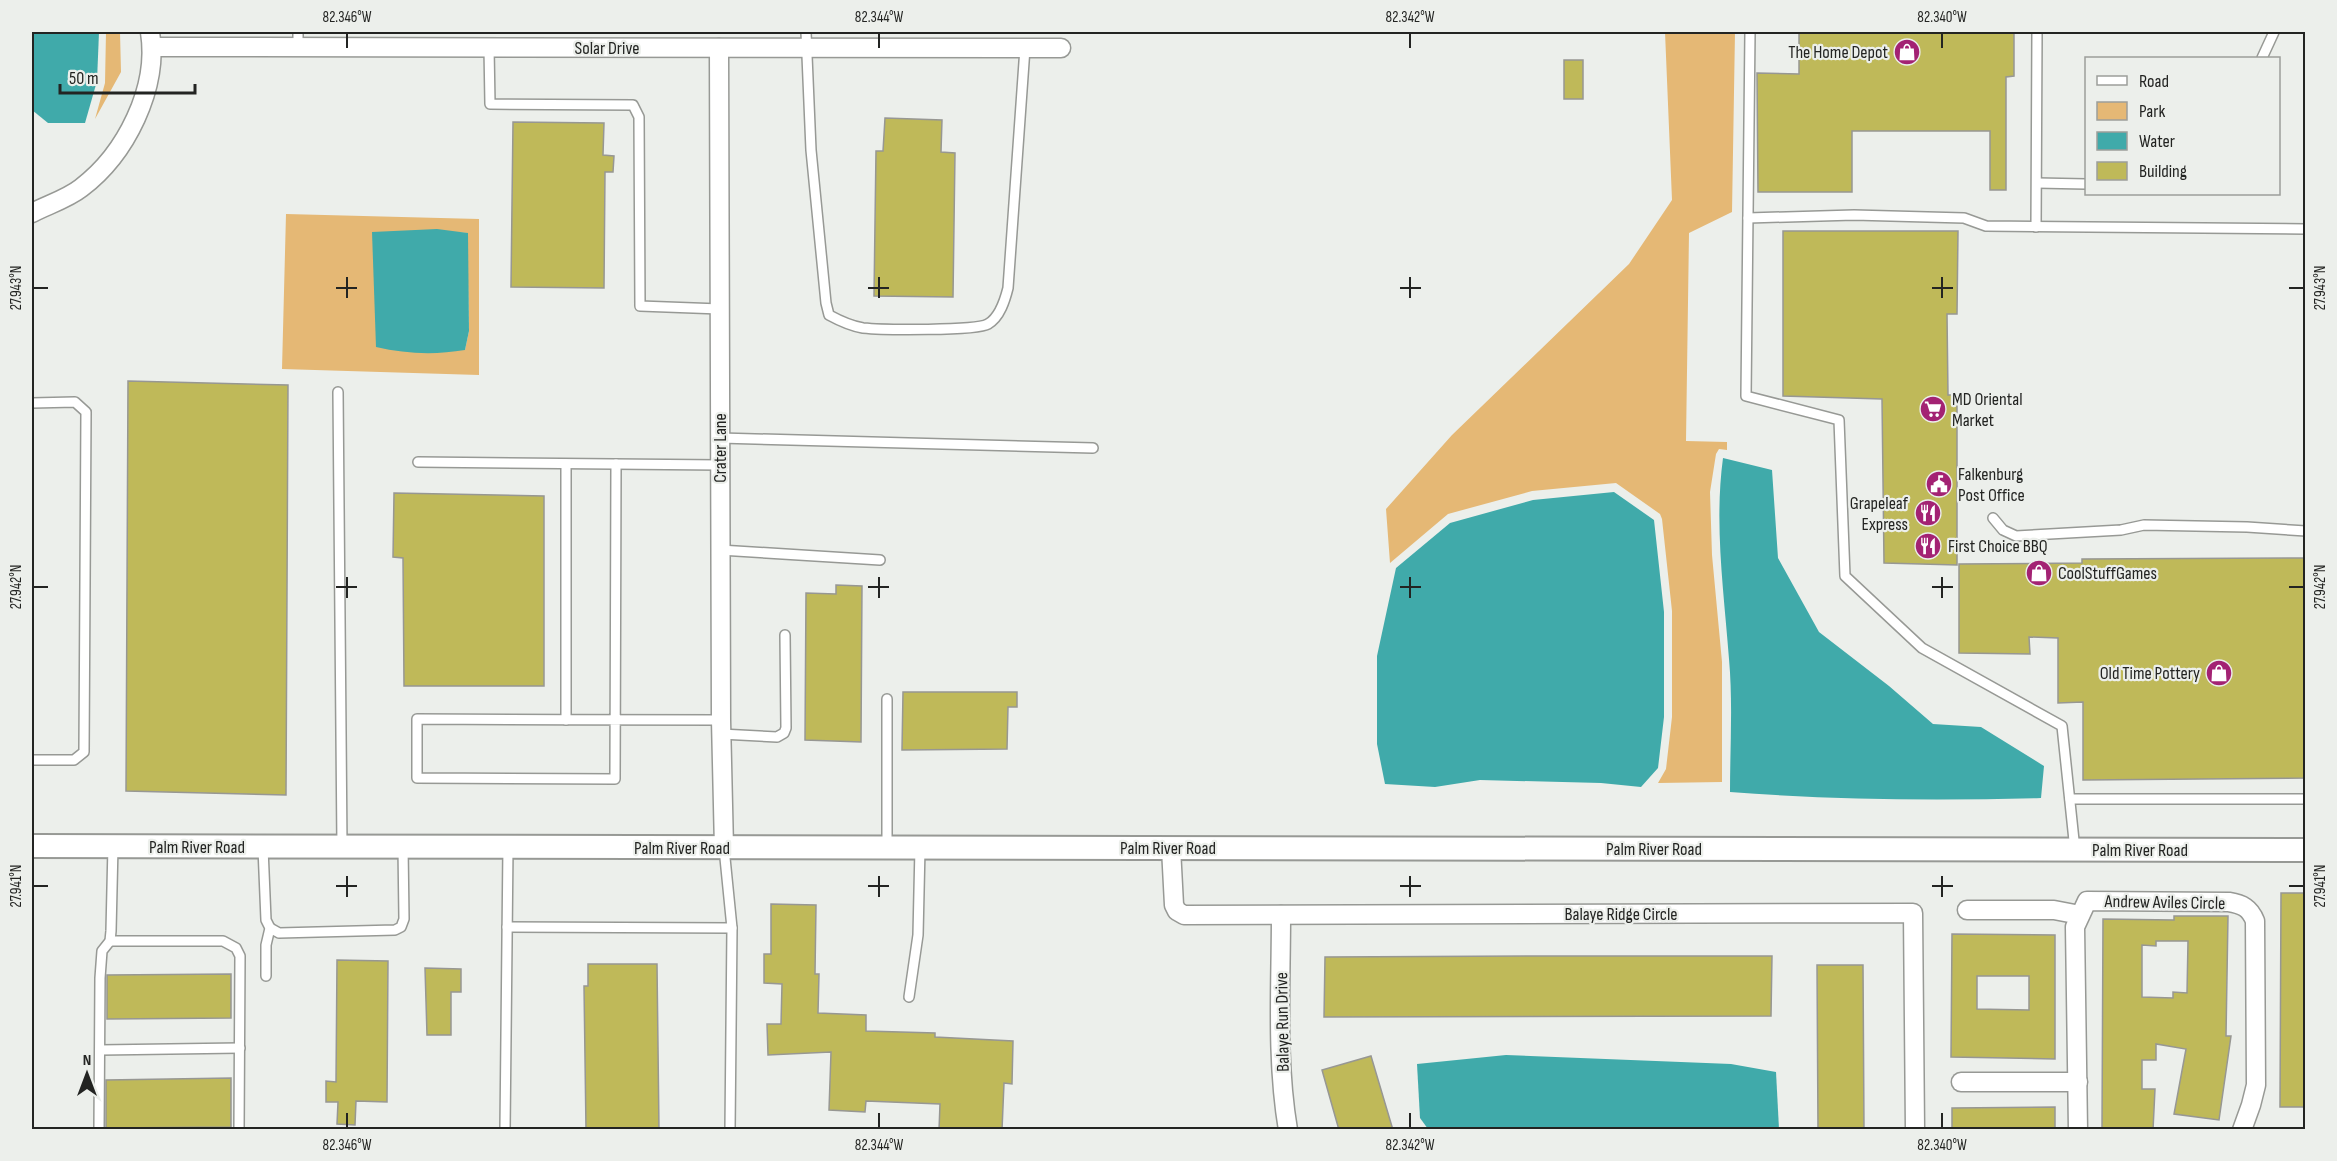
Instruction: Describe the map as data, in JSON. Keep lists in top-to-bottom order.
{
  "streets": {
    "street": [
      "Solar Drive",
      "Crater Lane",
      "Palm River Road",
      "Andrew Aviles Circle",
      "Balaye Ridge Circle",
      "Balaye Run Drive"
    ]
  },
  "crossings": [
    ["Solar Drive", "Crater Lane"],
    ["Crater Lane", "Palm River Road"],
    ["Palm River Road", "Balaye Ridge Circle"],
    ["Balaye Ridge Circle", "Balaye Run Drive"]
  ],
  "places": {
    "shop": ["The Home Depot", "CoolStuffGames", "Old Time Pottery"],
    "supermarket": ["MD Oriental Market"],
    "public building": ["Falkenburg Post Office"],
    "restaurant": ["Grapeleaf Express", "First Choice BBQ"]
  },
  "legend": [
    "Road",
    "Park",
    "Water",
    "Building"
  ],
  "scale_bar": "50 m",
  "north": "top",
  "coordinates": [
    "82.346°W",
    "82.344°W",
    "82.342°W",
    "82.340°W",
    "27.943°N",
    "27.942°N",
    "27.941°N"
  ]
}
